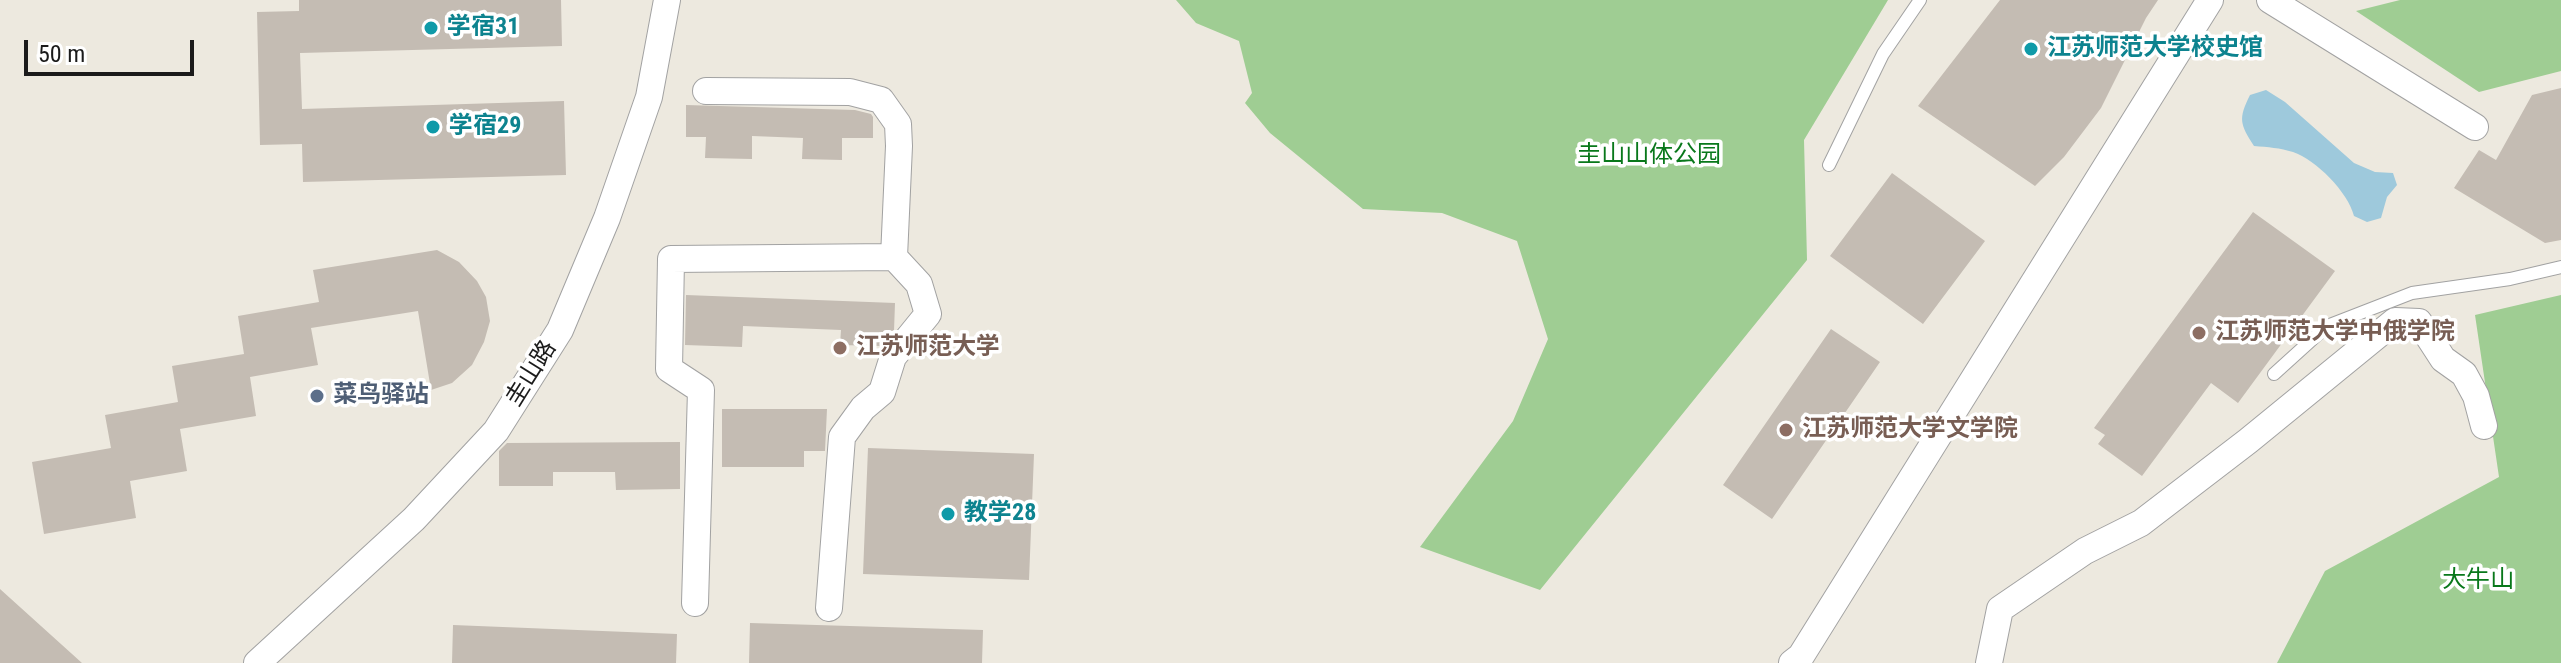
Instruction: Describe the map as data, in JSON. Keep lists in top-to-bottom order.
{
  "streets": {
    "street": ["圭山路"]
  },
  "parks": ["圭山山体公园", "大牛山"],
  "places": [
    "学宿31",
    "江苏师范大学校史馆",
    "学宿29",
    "江苏师范大学中俄学院",
    "江苏师范大学",
    "菜鸟驿站",
    "江苏师范大学文学院",
    "教学28"
  ],
  "scale_bar": "50 m"
}
